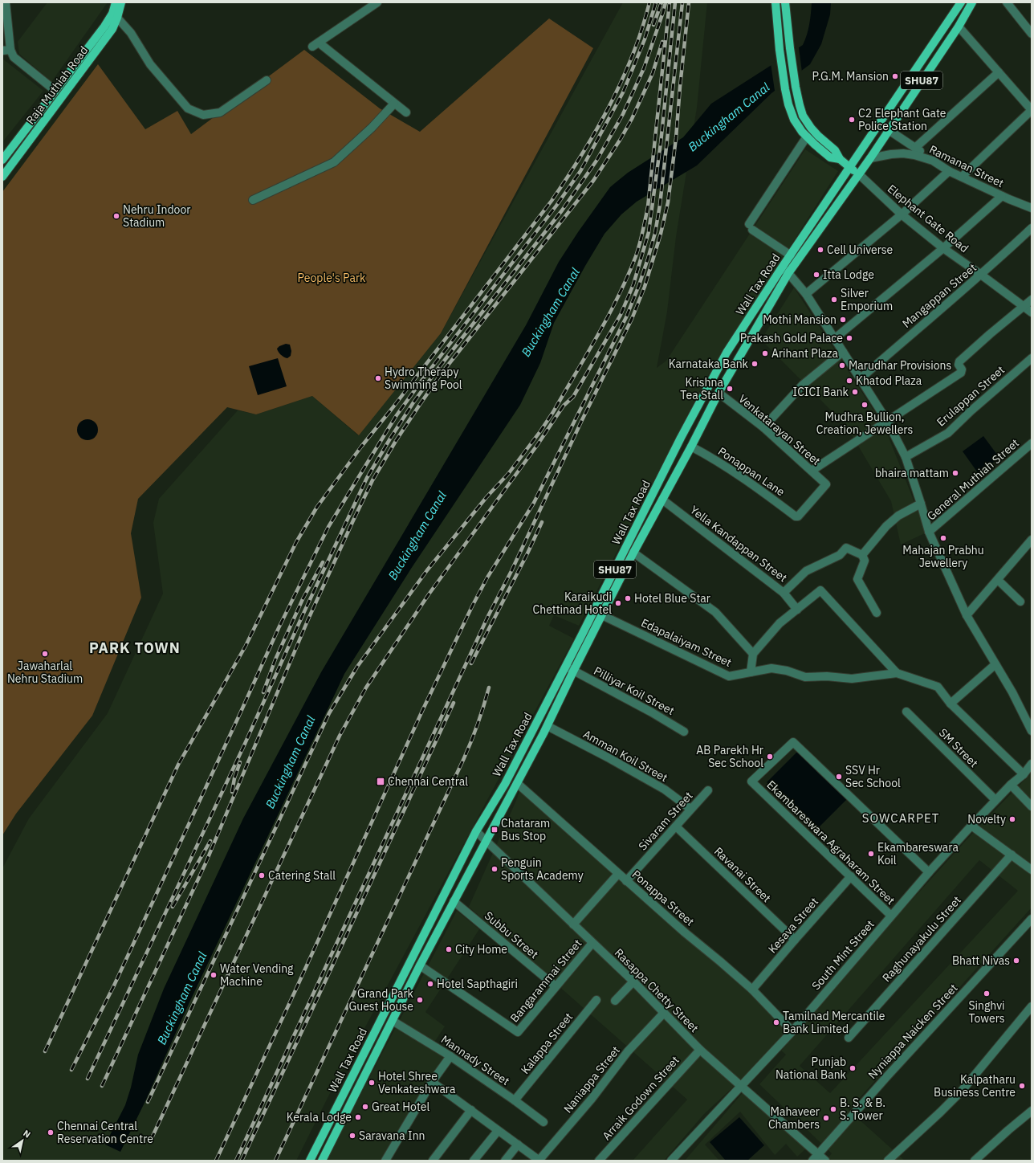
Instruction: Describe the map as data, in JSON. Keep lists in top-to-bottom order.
{
  "streets": {
    "main road": ["SHU87", "Raja Muthiah Road", "Wall Tax Road"],
    "street": [
      "Ramanan Street",
      "Elephant Gate Road",
      "Mangappan Street",
      "Erulappan Street",
      "Venkatarayan Street",
      "Ponappan Lane",
      "General Muthiah Street",
      "Yella Kandappan Street",
      "Edapalaiyam Street",
      "Pilliyar Koil Street",
      "SM Street",
      "Amman Koil Street",
      "Sivaram Street",
      "Ekambareswara Agraharam Street",
      "Ravanai Street",
      "Ponappa Street",
      "Kesava Street",
      "Subbu Street",
      "Raghunayakulu Street",
      "South Mint Street",
      "Bangarammai Street",
      "Rasappa Chetty Street",
      "Nyniappa Naicken Street",
      "Kalappa Street",
      "Mannady Street",
      "Naniappa Street",
      "Arraik Godown Street"
    ]
  },
  "crossings": [
    ["Ramanan Street", "Wall Tax Road"],
    ["Elephant Gate Road", "Wall Tax Road"],
    ["Elephant Gate Road", "Mangappan Street"],
    ["Wall Tax Road", "Venkatarayan Street"],
    ["Wall Tax Road", "Ponappan Lane"],
    ["Wall Tax Road", "Yella Kandappan Street"],
    ["Wall Tax Road", "Edapalaiyam Street"],
    ["Wall Tax Road", "Pilliyar Koil Street"],
    ["Wall Tax Road", "Amman Koil Street"],
    ["Wall Tax Road", "Ponappa Street"],
    ["Wall Tax Road", "Subbu Street"],
    ["Wall Tax Road", "Bangarammai Street"],
    ["Wall Tax Road", "Rasappa Chetty Street"],
    ["Wall Tax Road", "Mannady Street"],
    ["Venkatarayan Street", "Ponappan Lane"],
    ["SM Street", "South Mint Street"],
    ["Amman Koil Street", "Sivaram Street"],
    ["Sivaram Street", "Ravanai Street"],
    ["Sivaram Street", "Ponappa Street"],
    ["Ekambareswara Agraharam Street", "Kesava Street"],
    ["Ekambareswara Agraharam Street", "South Mint Street"],
    ["Ravanai Street", "Kesava Street"],
    ["Ponappa Street", "Kesava Street"],
    ["Ponappa Street", "South Mint Street"],
    ["Subbu Street", "Bangarammai Street"],
    ["South Mint Street", "Rasappa Chetty Street"],
    ["Bangarammai Street", "Rasappa Chetty Street"],
    ["Rasappa Chetty Street", "Nyniappa Naicken Street"],
    ["Rasappa Chetty Street", "Naniappa Street"],
    ["Rasappa Chetty Street", "Arraik Godown Street"],
    ["Kalappa Street", "Mannady Street"]
  ],
  "districts": ["PARK TOWN", "SOWCARPET"],
  "water": ["Buckingham Canal"],
  "parks": ["People's Park"],
  "places": {
    "other": [
      "P.G.M. Mansion",
      "C2 Elephant Gate Police Station",
      "Nehru Indoor Stadium",
      "Cell Universe",
      "Itta Lodge",
      "Silver Emporium",
      "Mothi Mansion",
      "Prakash Gold Palace",
      "Arihant Plaza",
      "Karnataka Bank",
      "Marudhar Provisions",
      "Hydro Therapy Swimming Pool",
      "Khatod Plaza",
      "Krishna Tea Stall",
      "ICICI Bank",
      "Mudhra Bullion, Creation, Jewellers",
      "bhaira mattam",
      "Mahajan Prabhu Jewellery",
      "Hotel Blue Star",
      "Karaikudi Chettinad Hotel",
      "Jawaharlal Nehru Stadium",
      "AB Parekh Hr Sec School",
      "SSV Hr Sec School",
      "Novelty",
      "Ekambareswara Koil",
      "Penguin Sports Academy",
      "Catering Stall",
      "City Home",
      "Bhatt Nivas",
      "Water Vending Machine",
      "Hotel Sapthagiri",
      "Singhvi Towers",
      "Grand Park Guest House",
      "Tamilnad Mercantile Bank Limited",
      "Punjab National Bank",
      "Hotel Shree Venkateshwara",
      "Kalpatharu Business Centre",
      "Great Hotel",
      "B. S. & B. S. Tower",
      "Kerala Lodge",
      "Mahaveer Chambers",
      "Chennai Central Reservation Centre",
      "Saravana Inn"
    ],
    "transit": ["Chennai Central", "Chataram Bus Stop"]
  },
  "north": "top right"
}
